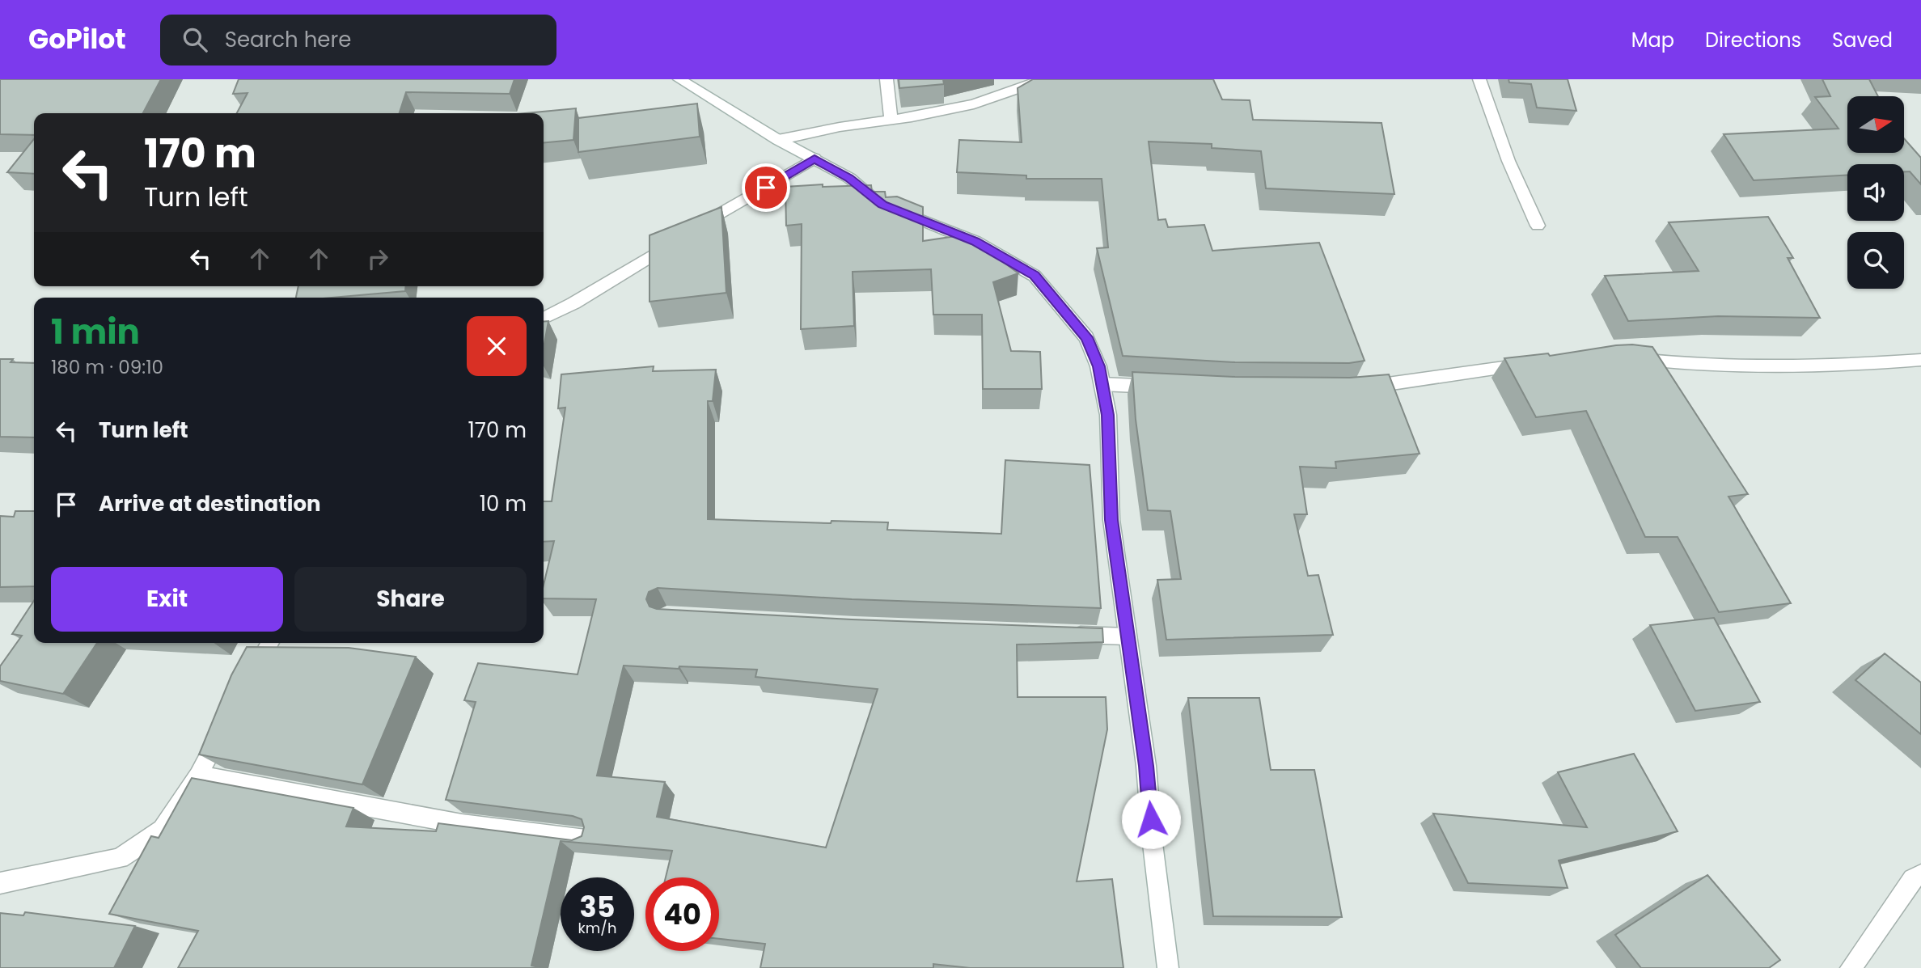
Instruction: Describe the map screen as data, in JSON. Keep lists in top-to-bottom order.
{
  "north": "right",
  "page": {
    "header": "GoPilot",
    "search": "Search here",
    "nav": ["Map", "Directions", "Saved"],
    "turn": ["170 m", "Turn left"],
    "heading": ["1 min", "180 m · 09:10"],
    "list": [
      {
        "name": "Turn left",
        "value": "170 m"
      },
      {
        "name": "Arrive at destination",
        "value": "10 m"
      }
    ],
    "buttons": ["Exit", "Share"],
    "speed": "35 km/h",
    "limit": "40"
  }
}
